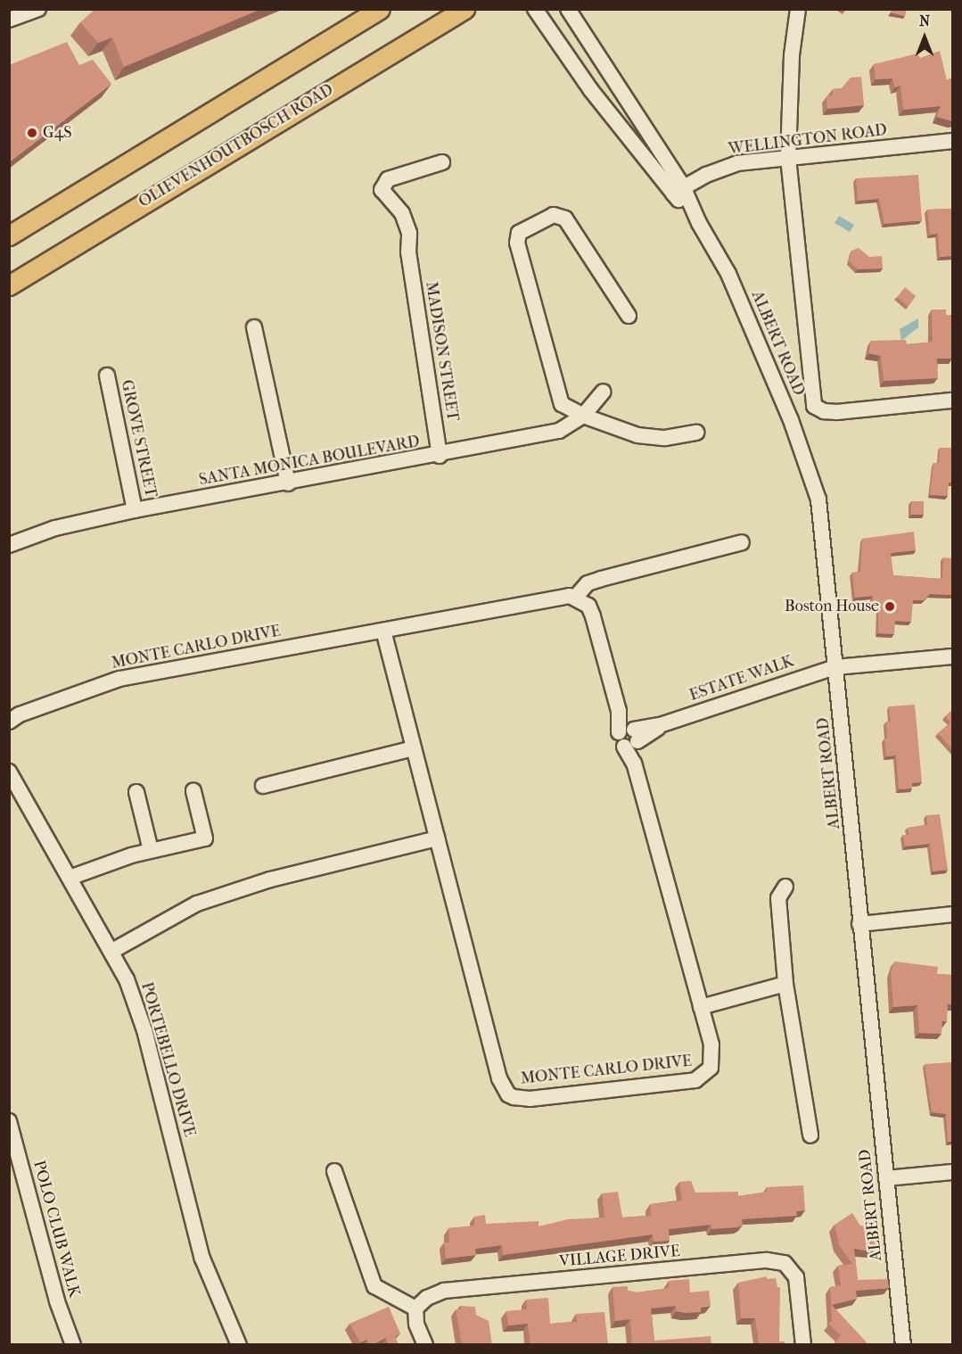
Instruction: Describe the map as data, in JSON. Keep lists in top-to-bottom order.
{
  "streets": {
    "main road": ["OLIEVENHOUTBOSCH ROAD"],
    "street": [
      "WELLINGTON ROAD",
      "ALBERT ROAD",
      "MADISON STREET",
      "GROVE STREET",
      "SANTA MONICA BOULEVARD",
      "MONTE CARLO DRIVE",
      "ESTATE WALK",
      "PORTEBELLO DRIVE",
      "POLO CLUB WALK",
      "VILLAGE DRIVE"
    ]
  },
  "crossings": [
    ["WELLINGTON ROAD", "ALBERT ROAD"],
    ["ALBERT ROAD", "ESTATE WALK"],
    ["MADISON STREET", "SANTA MONICA BOULEVARD"],
    ["GROVE STREET", "SANTA MONICA BOULEVARD"],
    ["MONTE CARLO DRIVE", "ESTATE WALK"]
  ],
  "places": ["G4S", "Boston House"],
  "north": "top"
}
